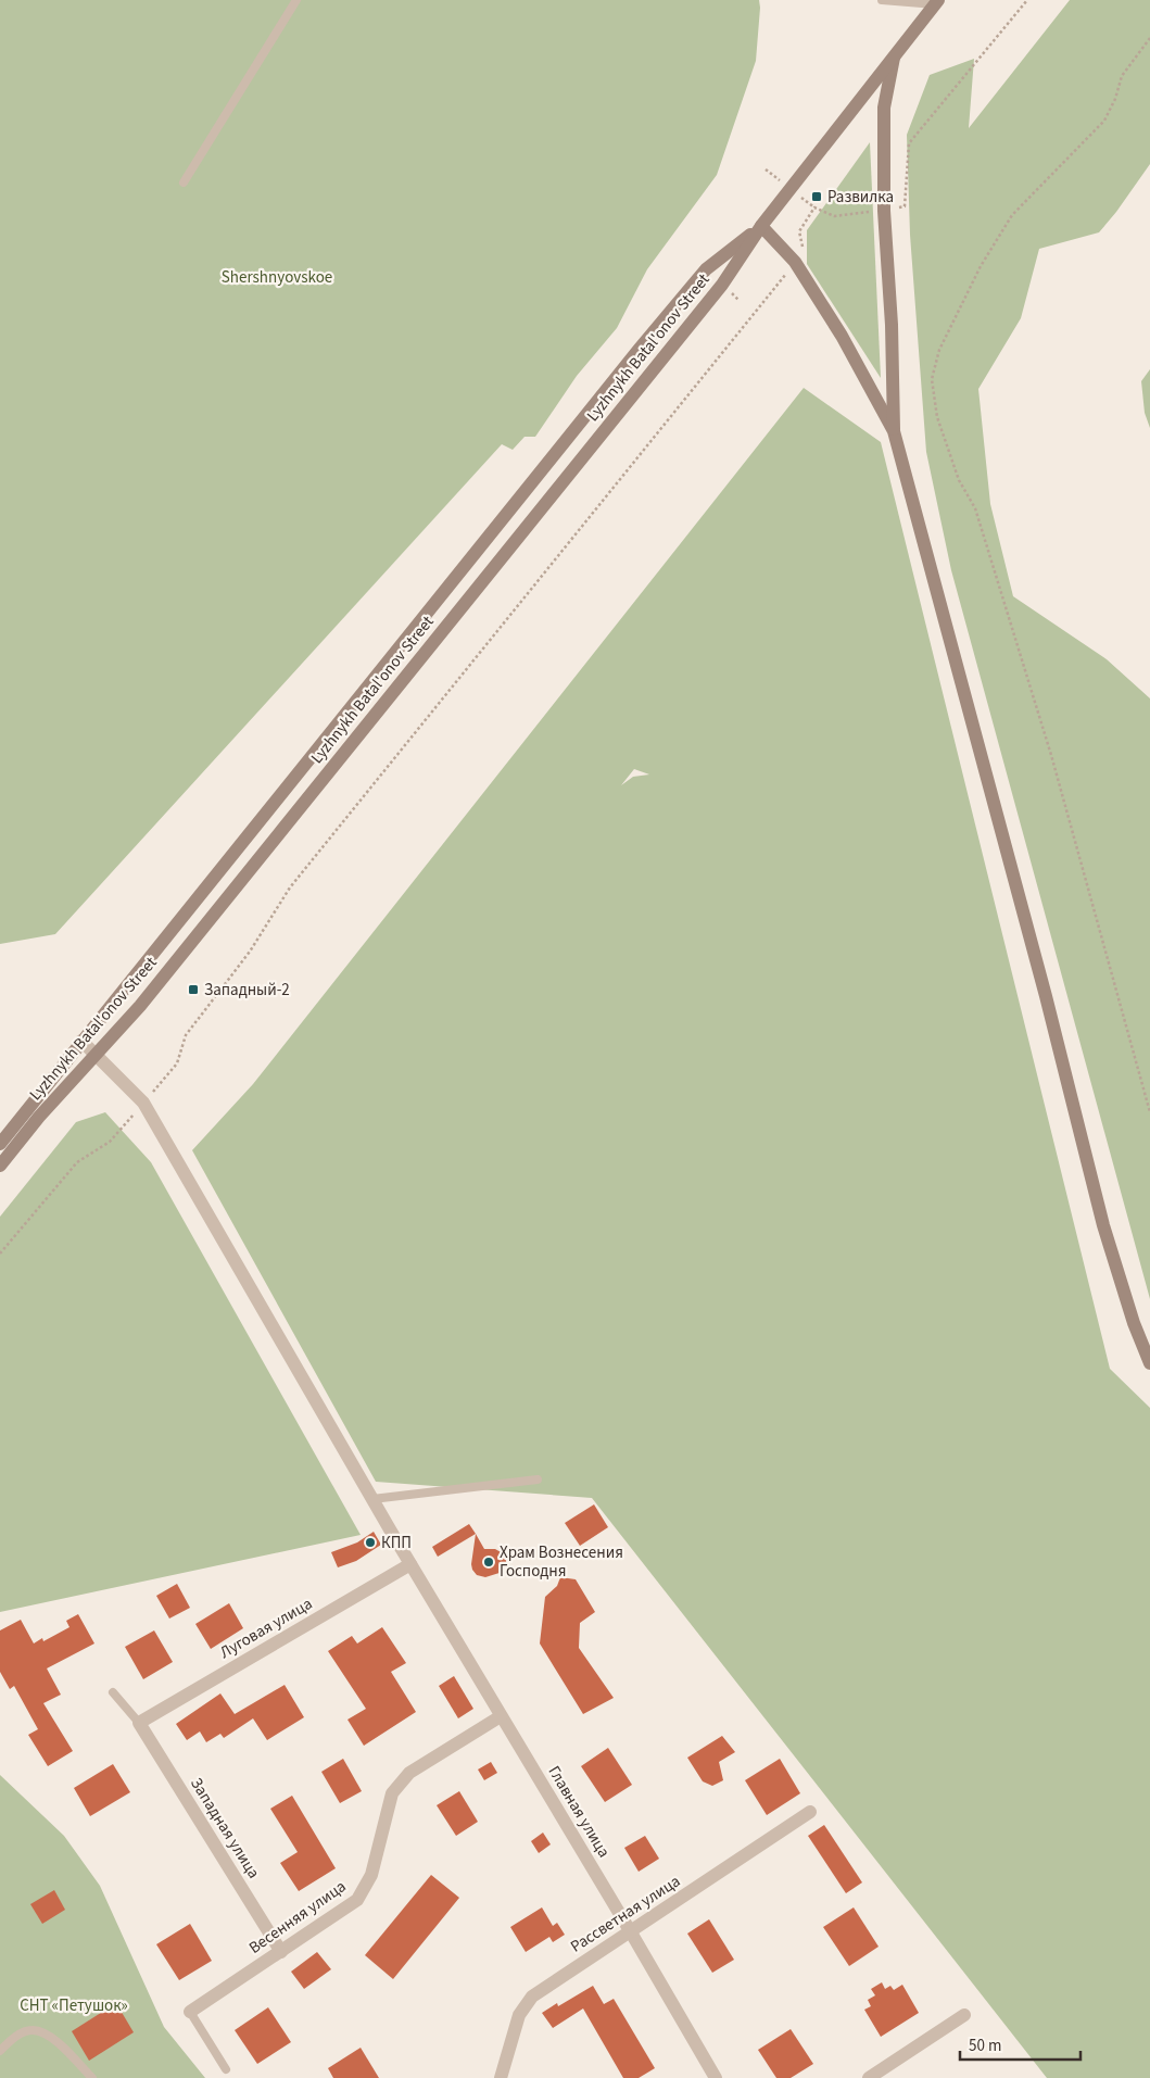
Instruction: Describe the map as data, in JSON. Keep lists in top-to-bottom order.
{
  "streets": {
    "main road": ["Lyzhnykh Batal'onov Street"],
    "street": [
      "Луговая улица",
      "Главная улица",
      "Западная улица",
      "Рассветная улица",
      "Весенняя улица"
    ]
  },
  "crossings": [
    ["Lyzhnykh Batal'onov Street", "Главная улица"],
    ["Луговая улица", "Главная улица"],
    ["Луговая улица", "Западная улица"],
    ["Главная улица", "Рассветная улица"],
    ["Главная улица", "Весенняя улица"],
    ["Западная улица", "Весенняя улица"]
  ],
  "parks": ["Shershnyovskoe", "СНТ «Петушок»"],
  "places": {
    "transit": ["Развилка", "Западный-2"],
    "other": ["КПП", "Храм Вознесения Господня"]
  },
  "scale_bar": "50 m"
}
